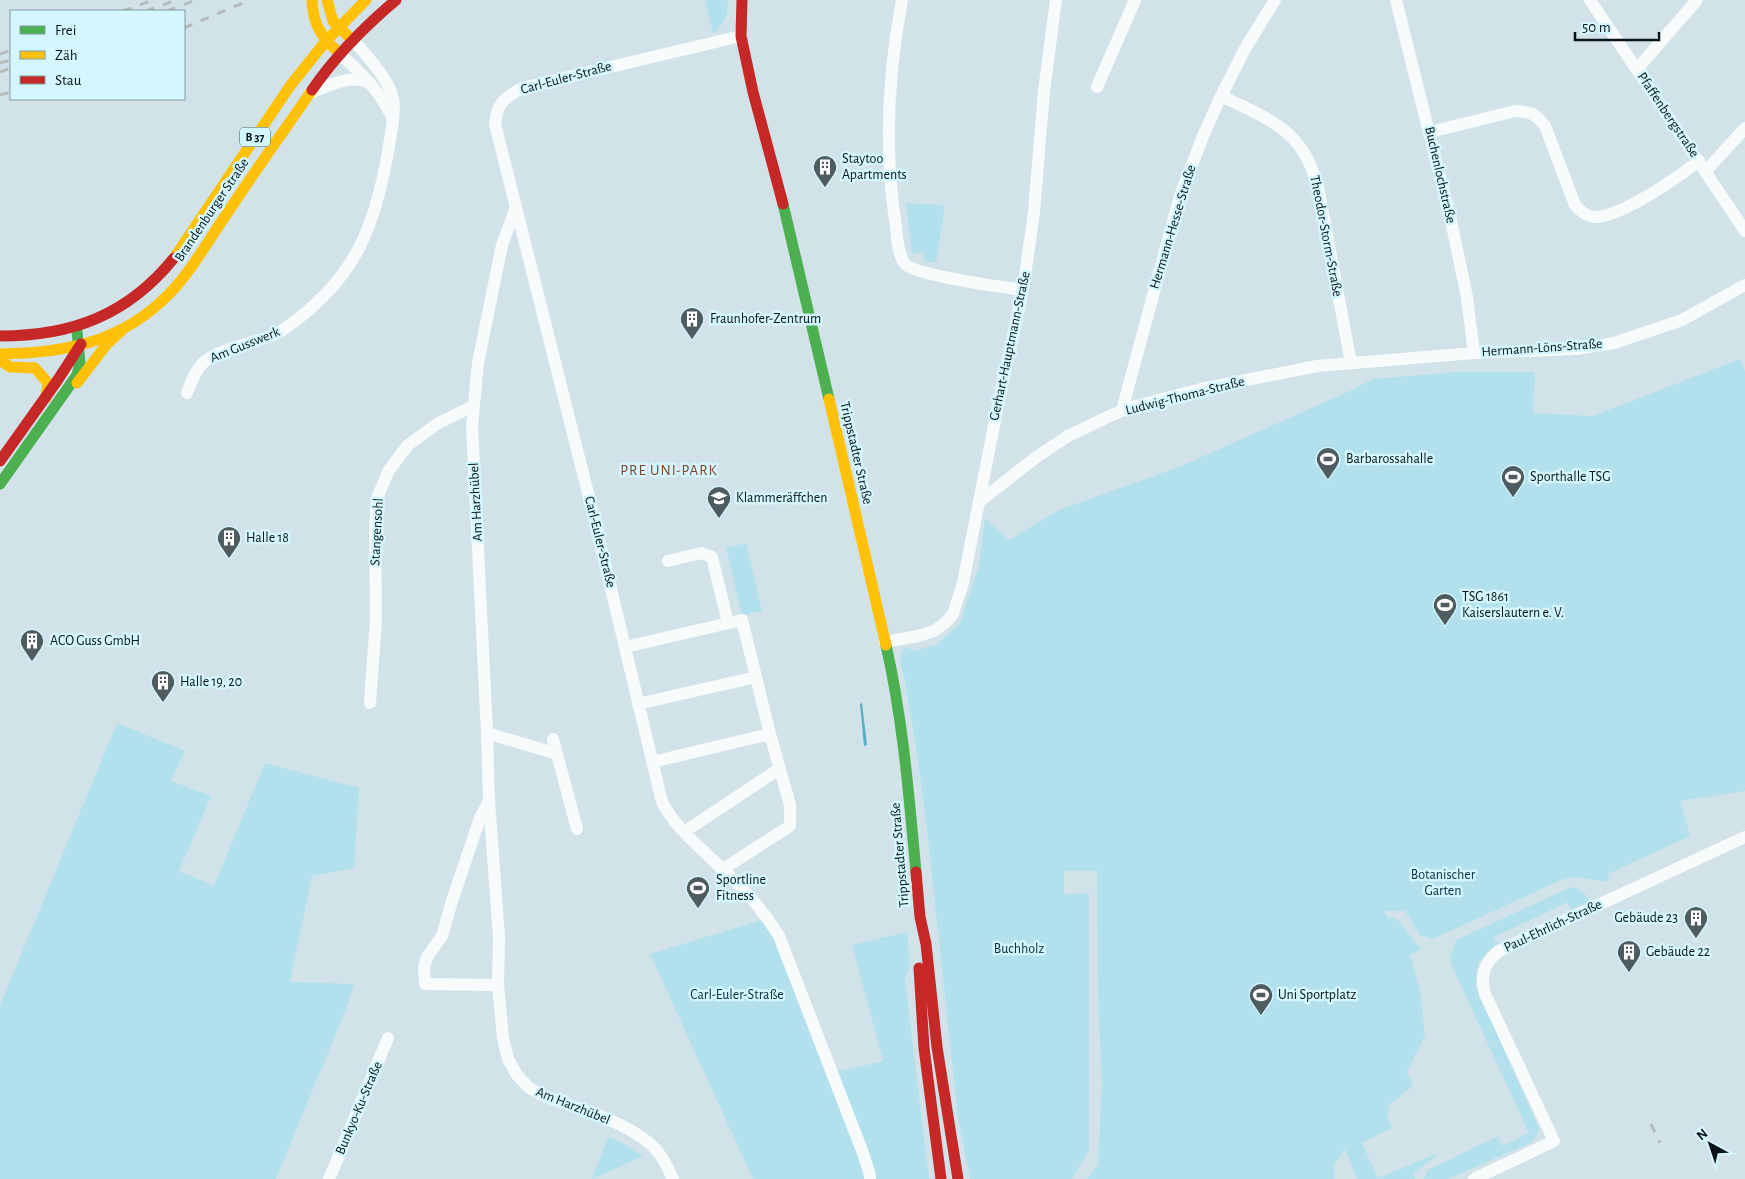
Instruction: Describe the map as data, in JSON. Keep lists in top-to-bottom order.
{
  "streets": {
    "main road": ["B 37", "Brandenburger Straße", "Trippstadter Straße"],
    "street": [
      "Carl-Euler-Straße",
      "Pfaffenbergstraße",
      "Buchenlochstraße",
      "Hermann-Hesse-Straße",
      "Theodor-Storm-Straße",
      "Am Gusswerk",
      "Gerhart-Hauptmann-Straße",
      "Hermann-Löns-Straße",
      "Ludwig-Thoma-Straße",
      "Am Harzhübel",
      "Stangensohl",
      "Paul-Ehrlich-Straße",
      "Bunkyo-Ku-Straße"
    ]
  },
  "crossings": [
    ["Carl-Euler-Straße", "Trippstadter Straße"],
    ["Carl-Euler-Straße", "Am Harzhübel"],
    ["Buchenlochstraße", "Hermann-Löns-Straße"],
    ["Brandenburger Straße", "Am Gusswerk"],
    ["Hermann-Hesse-Straße", "Theodor-Storm-Straße"],
    ["Hermann-Hesse-Straße", "Ludwig-Thoma-Straße"],
    ["Theodor-Storm-Straße", "Ludwig-Thoma-Straße"],
    ["Gerhart-Hauptmann-Straße", "Ludwig-Thoma-Straße"],
    ["Gerhart-Hauptmann-Straße", "Trippstadter Straße"],
    ["Hermann-Löns-Straße", "Ludwig-Thoma-Straße"],
    ["Am Harzhübel", "Stangensohl"]
  ],
  "districts": ["PRE UNI-PARK"],
  "parks": ["Botanischer Garten", "Buchholz", "Carl-Euler-Straße"],
  "places": {
    "building": [
      "Staytoo Apartments",
      "Fraunhofer-Zentrum",
      "Halle 18",
      "ACO Guss GmbH",
      "Halle 19, 20",
      "Gebäude 23",
      "Gebäude 22"
    ],
    "sports": [
      "Barbarossahalle",
      "Sporthalle TSG",
      "TSG 1861 Kaiserslautern e. V.",
      "Sportline Fitness",
      "Uni Sportplatz"
    ],
    "school or university": ["Klammeräffchen"]
  },
  "legend": ["Frei", "Zäh", "Stau"],
  "scale_bar": "50 m",
  "north": "top left"
}
